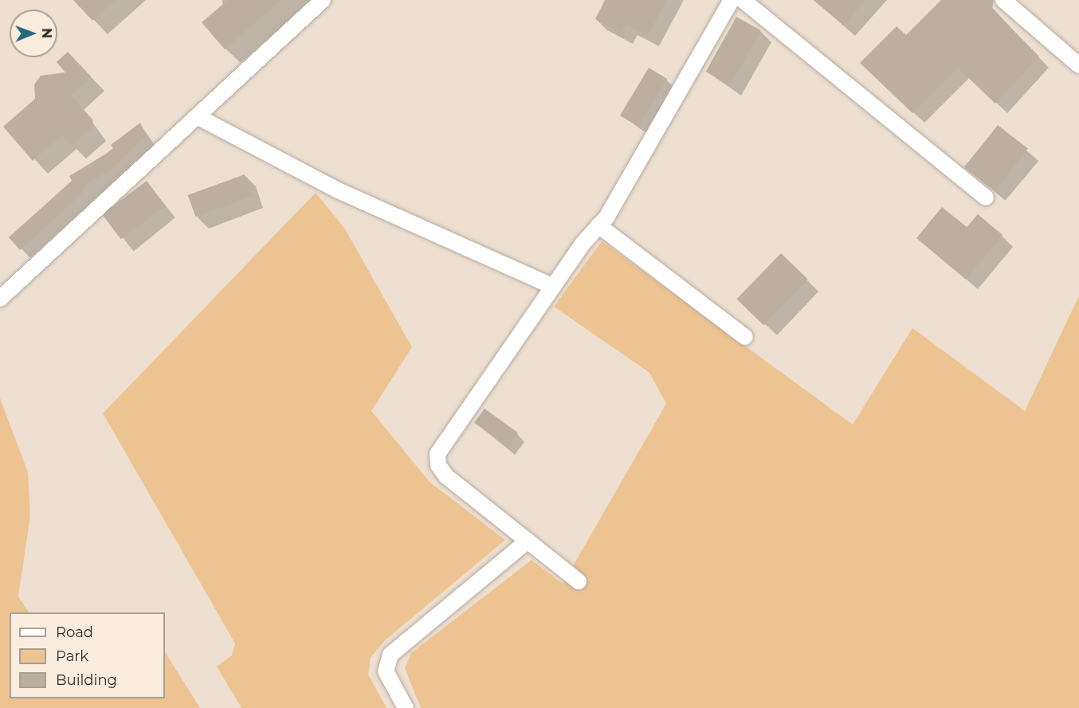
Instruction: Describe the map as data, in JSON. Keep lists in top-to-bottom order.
{
  "legend": ["Road", "Park", "Building"],
  "north": "right"
}
